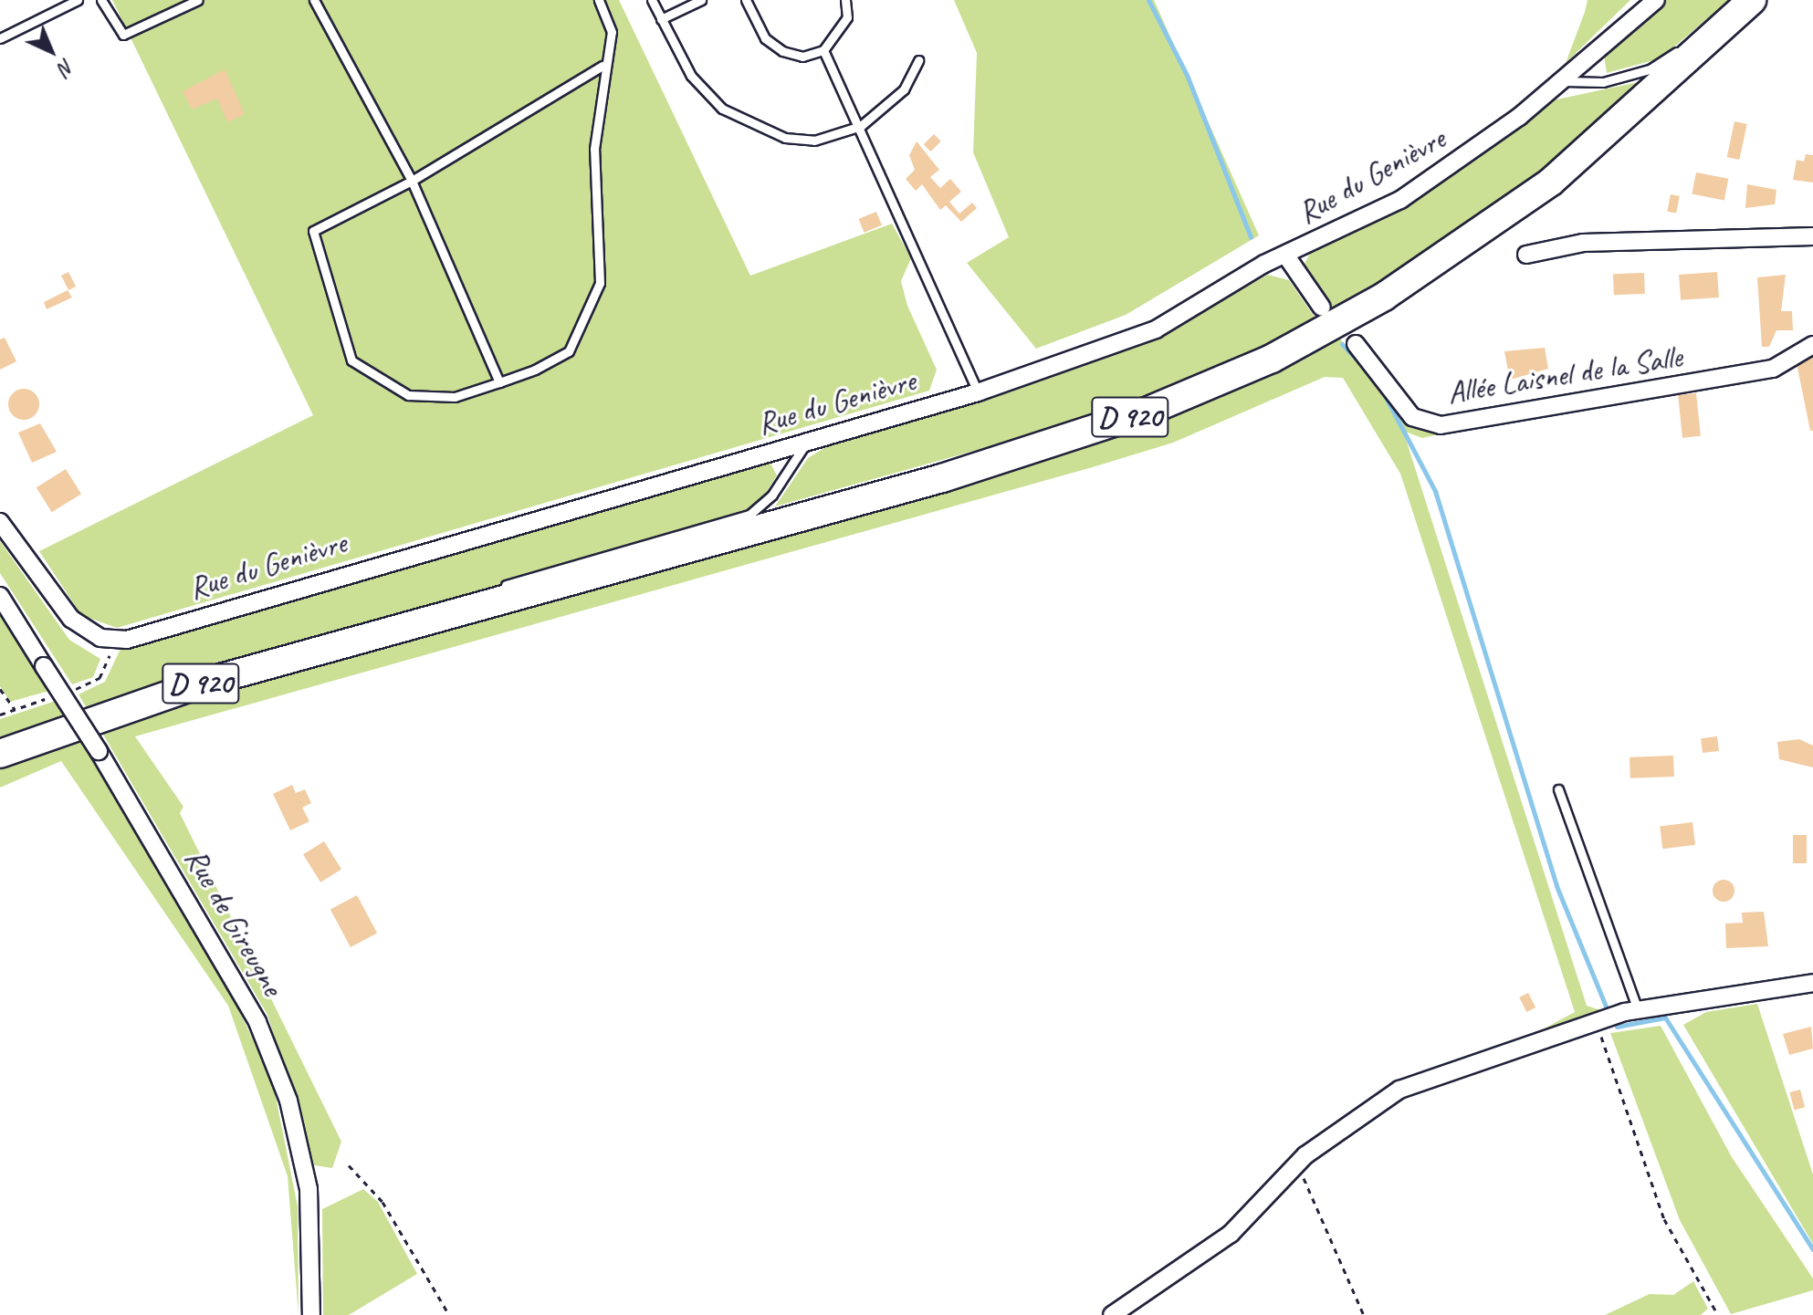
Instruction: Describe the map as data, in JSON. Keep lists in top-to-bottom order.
{
  "streets": {
    "main road": ["D 920"],
    "street": ["Rue du Genièvre", "Allée Laisnel de la Salle", "Rue de Gireugne"]
  },
  "north": "bottom right"
}
